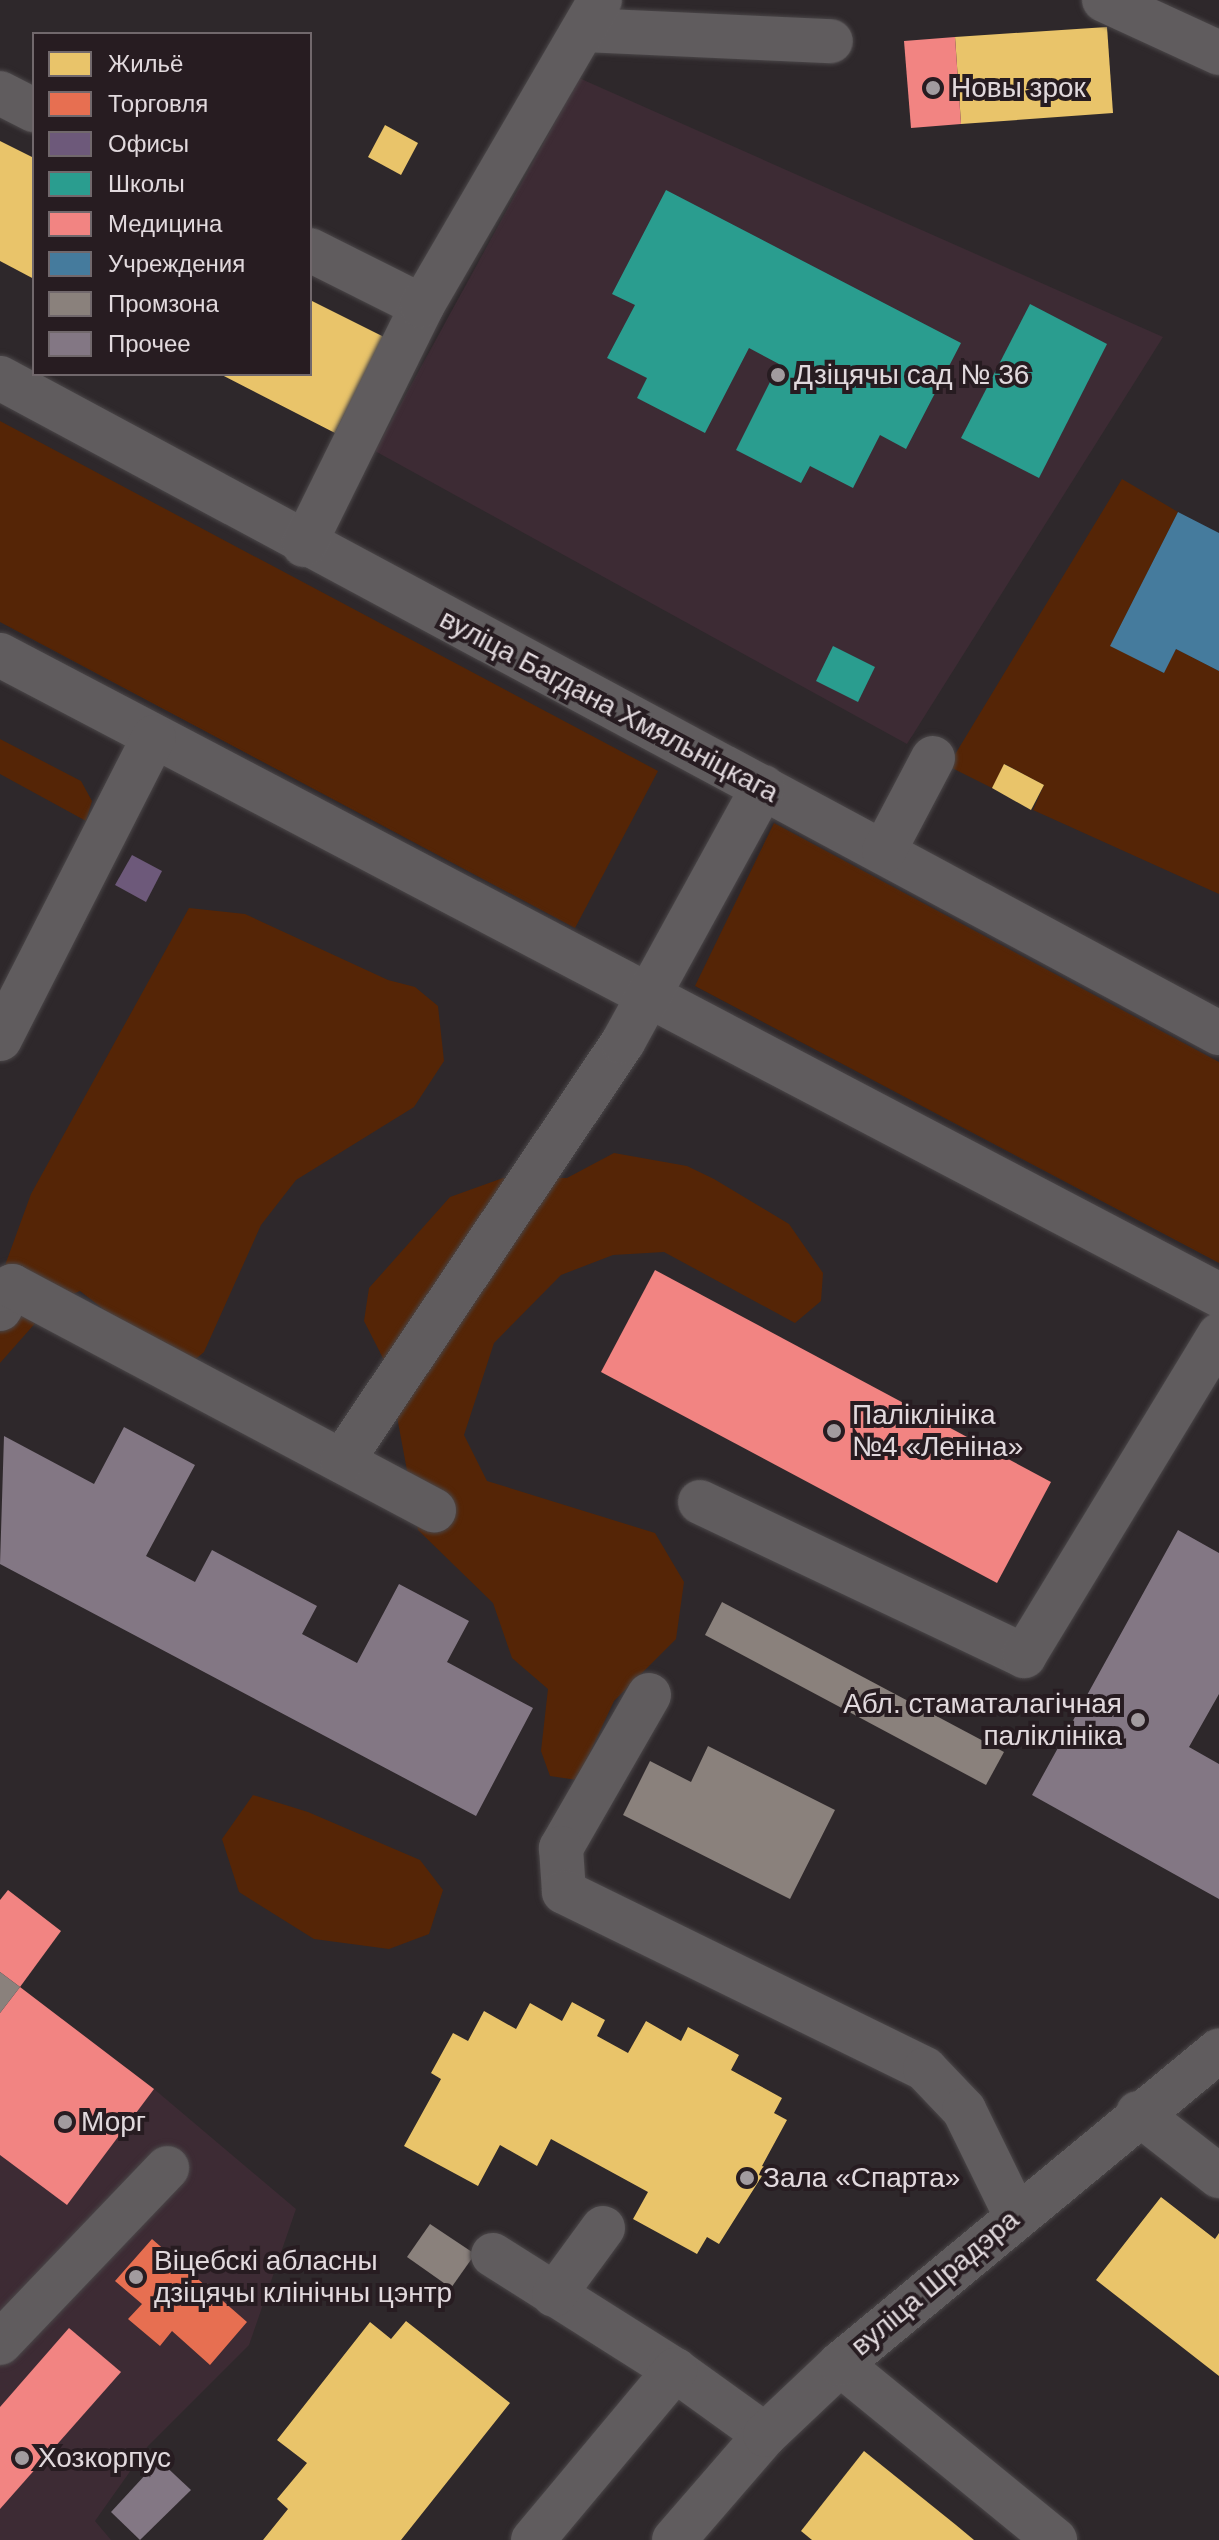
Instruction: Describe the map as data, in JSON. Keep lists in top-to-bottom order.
{
  "streets": {
    "street": ["вуліца Багдана Хмяльніцкага", "вуліца Шрадэра"]
  },
  "places": [
    "Новы зрок",
    "Дзіцячы сад № 36",
    "Паліклініка №4 «Леніна»",
    "Абл. стаматалагічная паліклініка",
    "Морг",
    "Зала «Спарта»",
    "Віцебскі абласны дзіцячы клінічны цэнтр",
    "Хозкорпус"
  ],
  "legend": [
    "Жильё",
    "Торговля",
    "Офисы",
    "Школы",
    "Медицина",
    "Учреждения",
    "Промзона",
    "Прочее"
  ]
}
